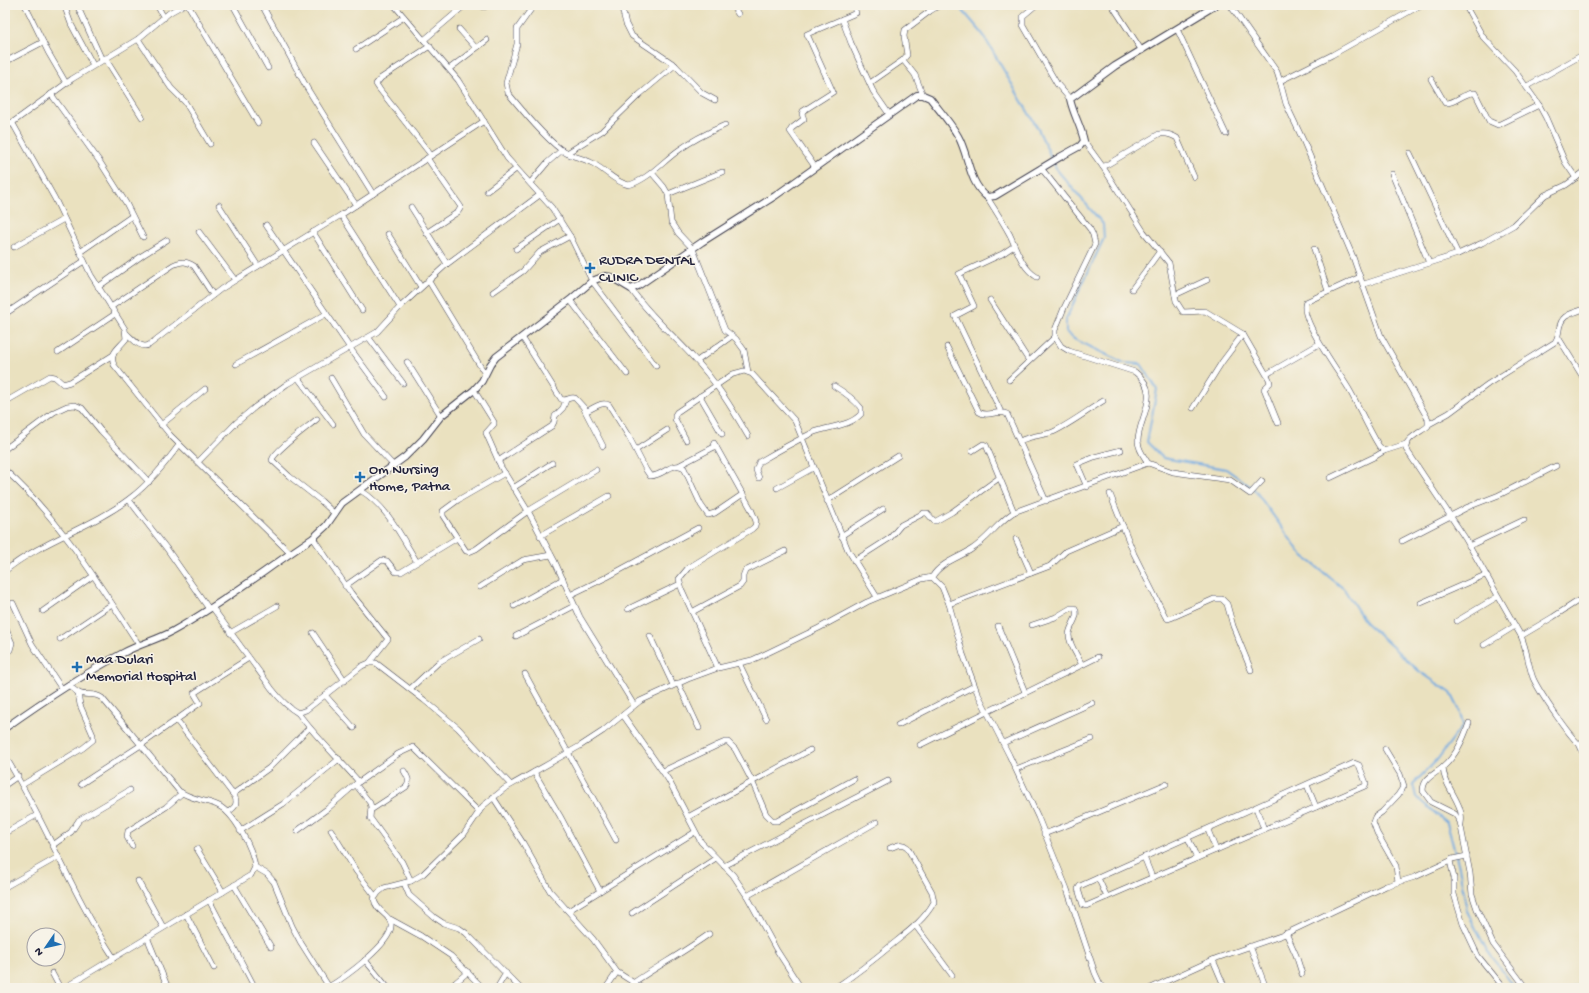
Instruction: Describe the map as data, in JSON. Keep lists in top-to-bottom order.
{
  "places": {
    "health": ["RUDRA DENTAL CLINIC", "Om Nursing Home, Patna", "Maa Dulari Memorial Hospital"]
  },
  "north": "bottom left"
}
